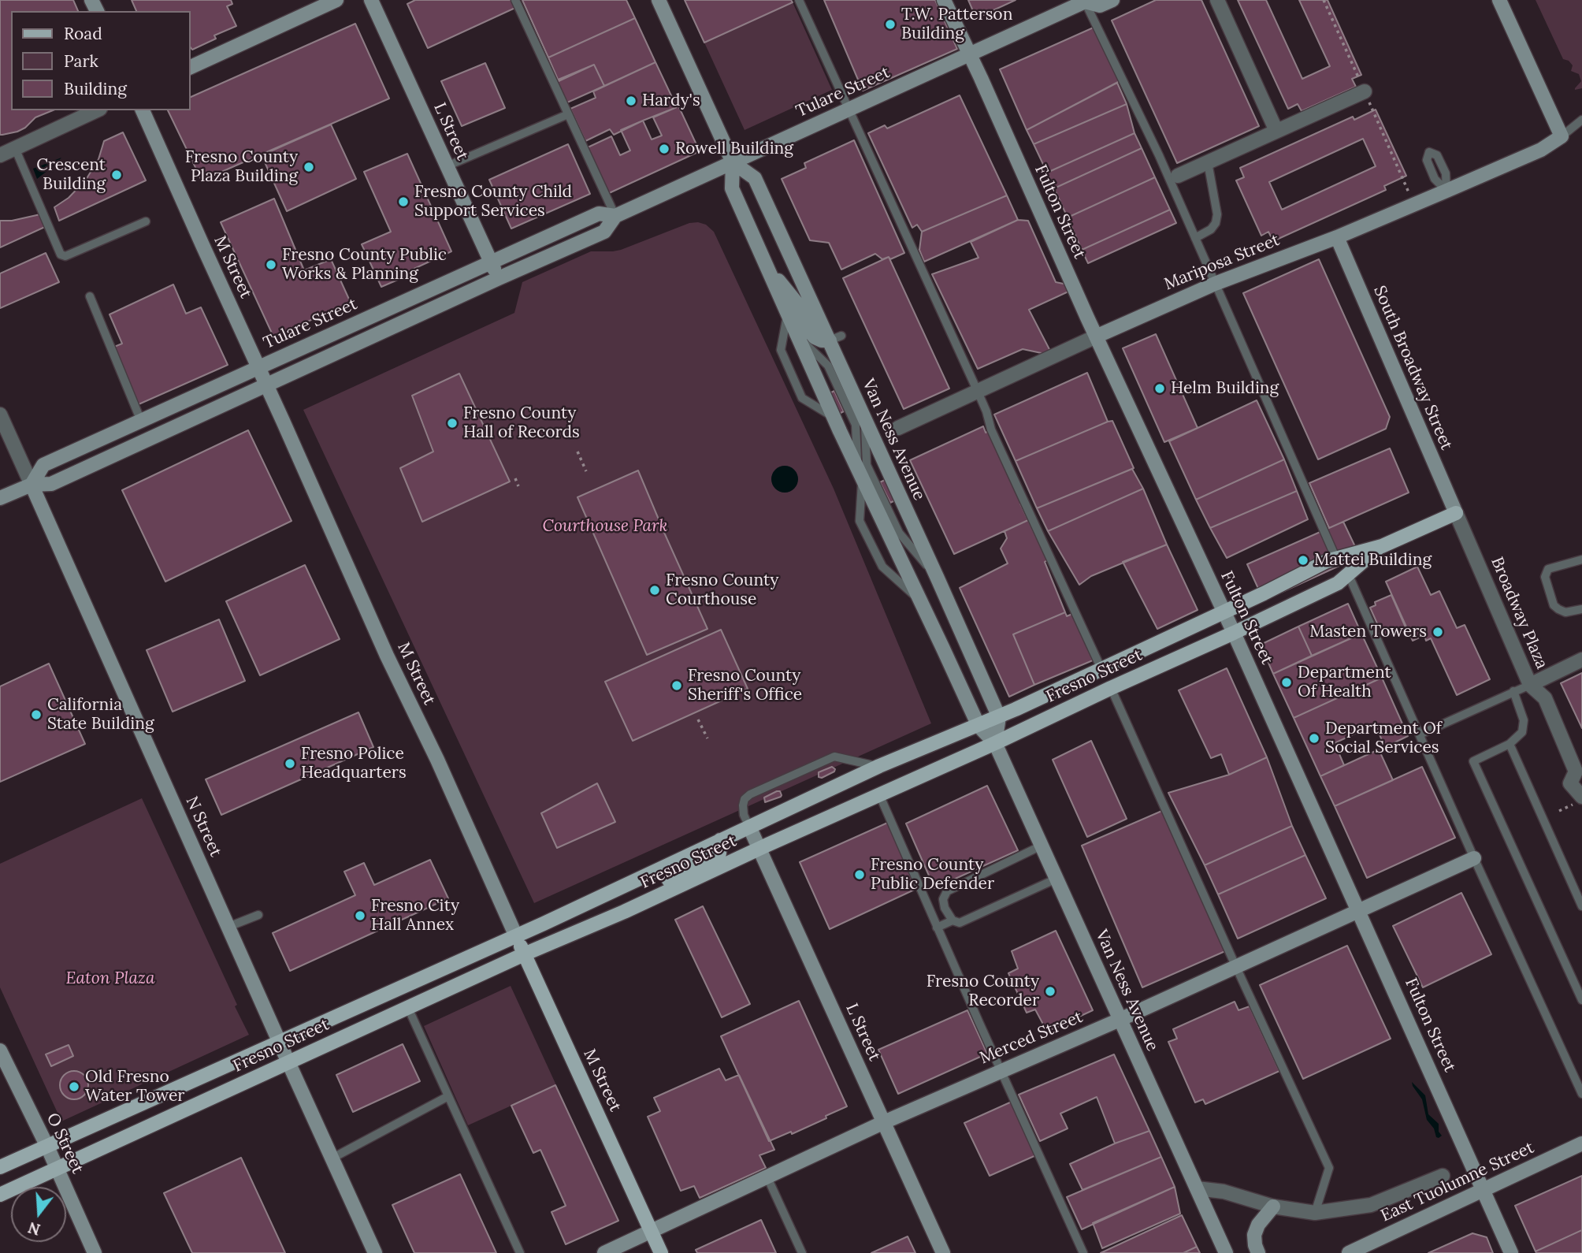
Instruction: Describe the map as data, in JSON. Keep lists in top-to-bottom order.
{
  "streets": {
    "main road": [
      "Tulare Street",
      "L Street",
      "Fulton Street",
      "Mariposa Street",
      "M Street",
      "South Broadway Street",
      "Van Ness Avenue",
      "Fresno Street",
      "N Street",
      "Merced Street",
      "O Street",
      "East Tuolumne Street"
    ],
    "street": ["Broadway Plaza"]
  },
  "crossings": [
    ["Tulare Street", "L Street"],
    ["Tulare Street", "Fulton Street"],
    ["Tulare Street", "M Street"],
    ["Tulare Street", "Van Ness Avenue"],
    ["Tulare Street", "N Street"],
    ["L Street", "Fresno Street"],
    ["L Street", "Merced Street"],
    ["Fulton Street", "Mariposa Street"],
    ["Fulton Street", "Fresno Street"],
    ["Fulton Street", "Merced Street"],
    ["Fulton Street", "East Tuolumne Street"],
    ["Mariposa Street", "South Broadway Street"],
    ["M Street", "Fresno Street"],
    ["M Street", "Merced Street"],
    ["South Broadway Street", "Broadway Plaza"],
    ["South Broadway Street", "Fresno Street"],
    ["Van Ness Avenue", "Fresno Street"],
    ["Van Ness Avenue", "Merced Street"],
    ["Broadway Plaza", "Fresno Street"],
    ["Fresno Street", "N Street"],
    ["Fresno Street", "O Street"]
  ],
  "parks": ["Courthouse Park", "Eaton Plaza"],
  "places": [
    "T.W. Patterson Building",
    "Hardy's",
    "Rowell Building",
    "Fresno County Plaza Building",
    "Crescent Building",
    "Fresno County Child Support Services",
    "Fresno County Public Works & Planning",
    "Helm Building",
    "Fresno County Hall of Records",
    "Mattei Building",
    "Fresno County Courthouse",
    "Masten Towers",
    "Department Of Health",
    "Fresno County Sheriff's Office",
    "California State Building",
    "Department Of Social Services",
    "Fresno Police Headquarters",
    "Fresno County Public Defender",
    "Fresno City Hall Annex",
    "Fresno County Recorder",
    "Old Fresno Water Tower"
  ],
  "legend": ["Road", "Park", "Building"],
  "north": "bottom"
}
